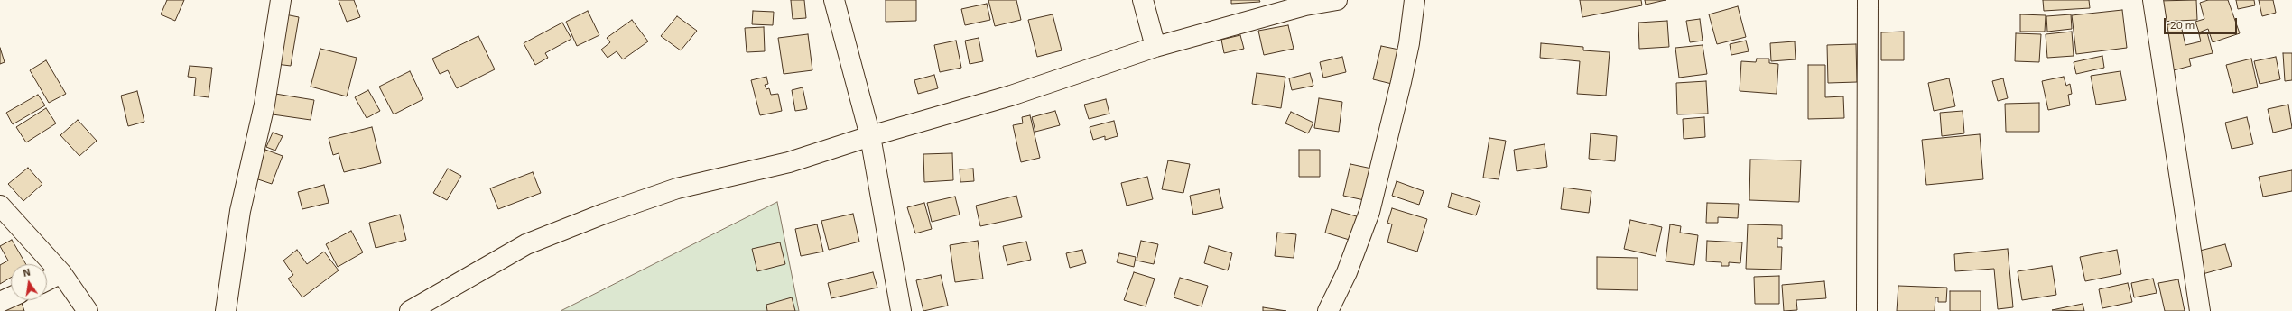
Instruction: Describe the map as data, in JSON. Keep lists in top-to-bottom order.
{
  "scale_bar": "20 m",
  "north": "top"
}
